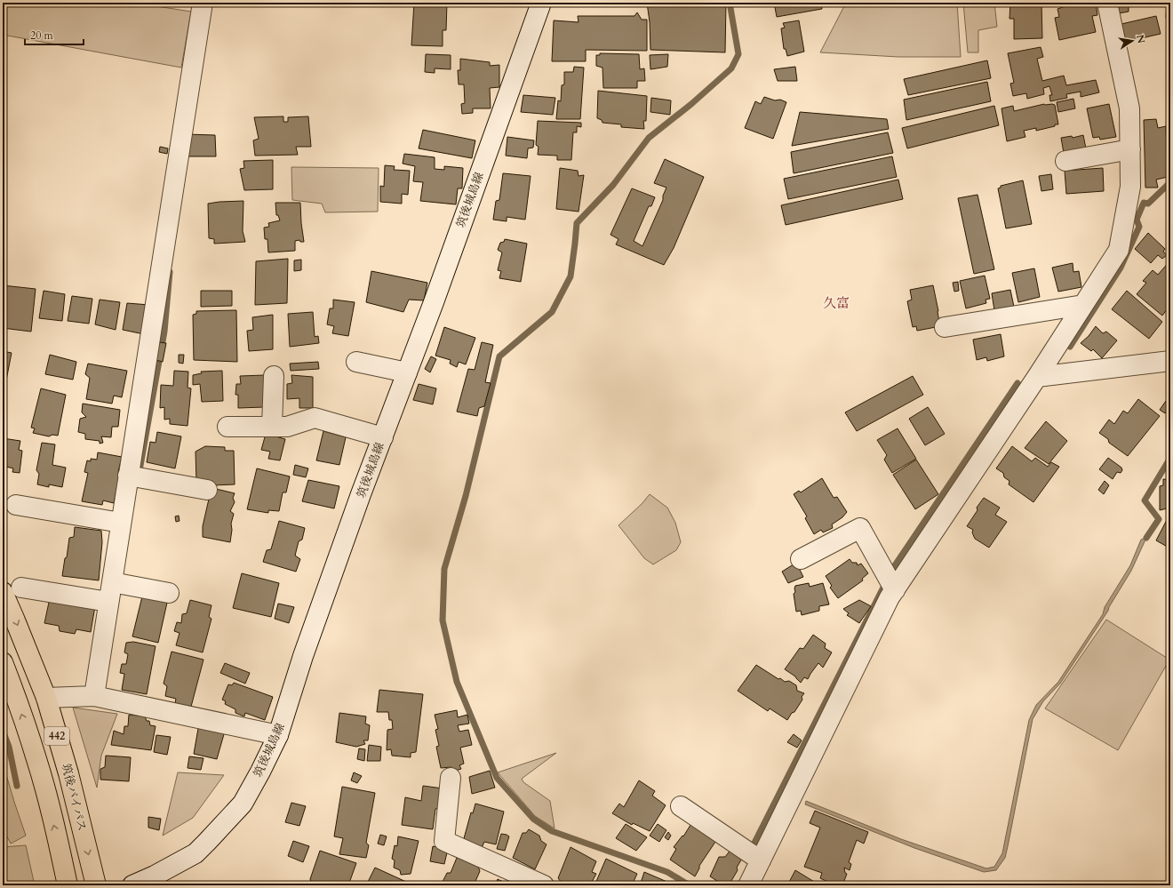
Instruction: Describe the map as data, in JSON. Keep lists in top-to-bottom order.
{
  "streets": {
    "highway": ["442", "筑後バイパス"],
    "street": ["筑後城島線"]
  },
  "districts": ["久富"],
  "scale_bar": "20 m",
  "north": "right"
}
